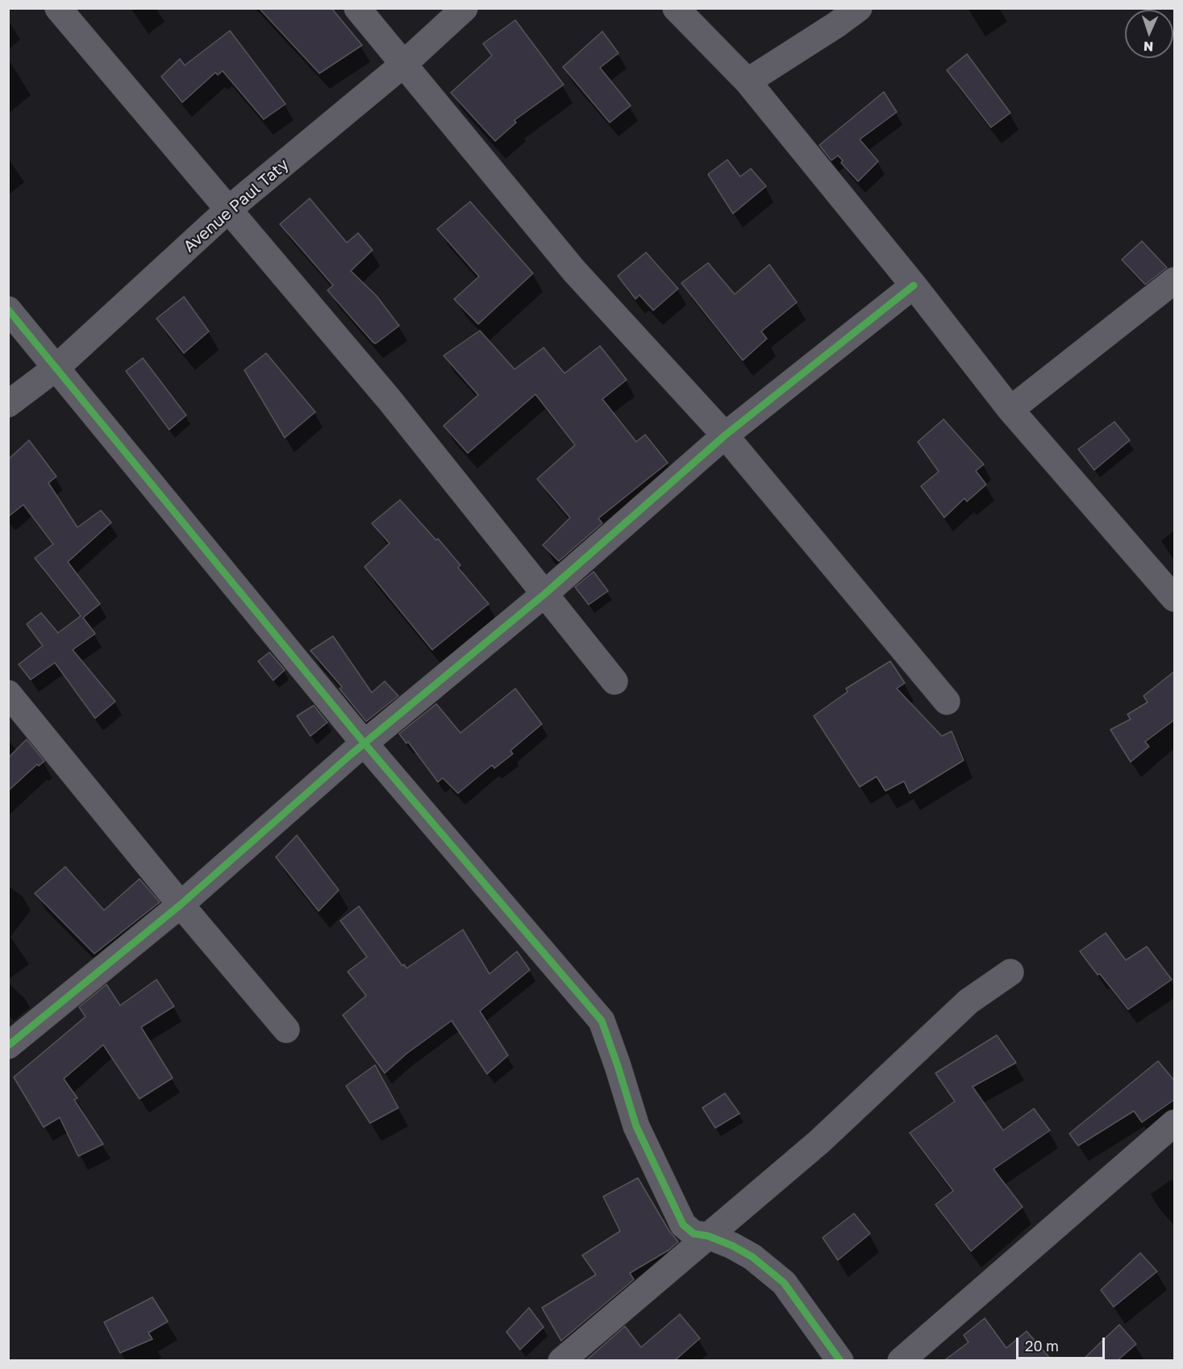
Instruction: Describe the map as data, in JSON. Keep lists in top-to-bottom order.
{
  "streets": {
    "street": ["Avenue Paul Taty"]
  },
  "scale_bar": "20 m",
  "north": "bottom"
}
